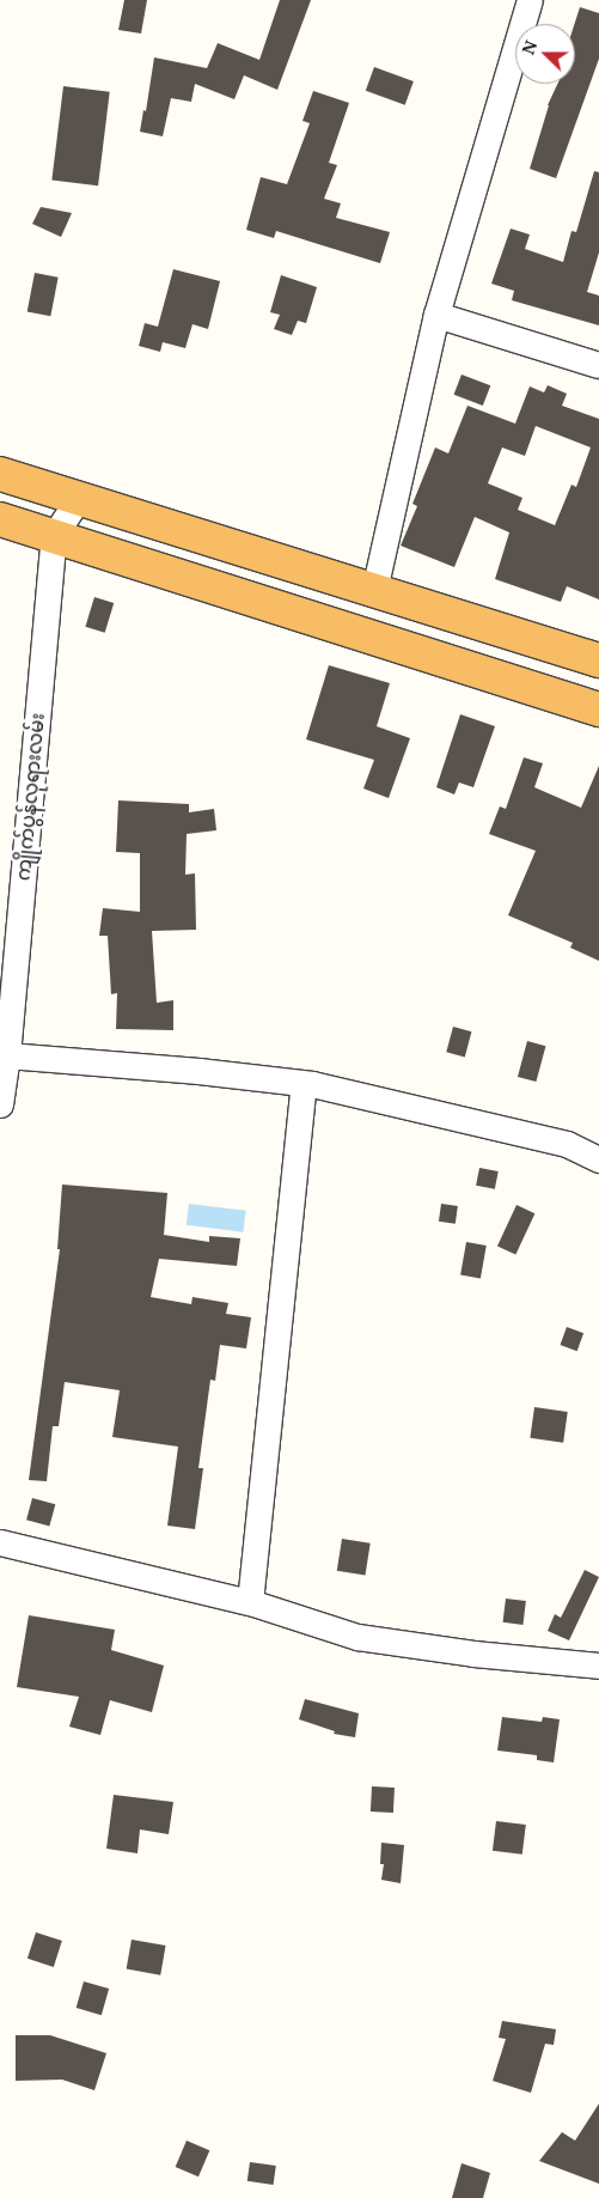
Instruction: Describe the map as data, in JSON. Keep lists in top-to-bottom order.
{
  "streets": {
    "street": ["ကျိုက်ပွန်လုရားလမ်း"]
  },
  "north": "left"
}
